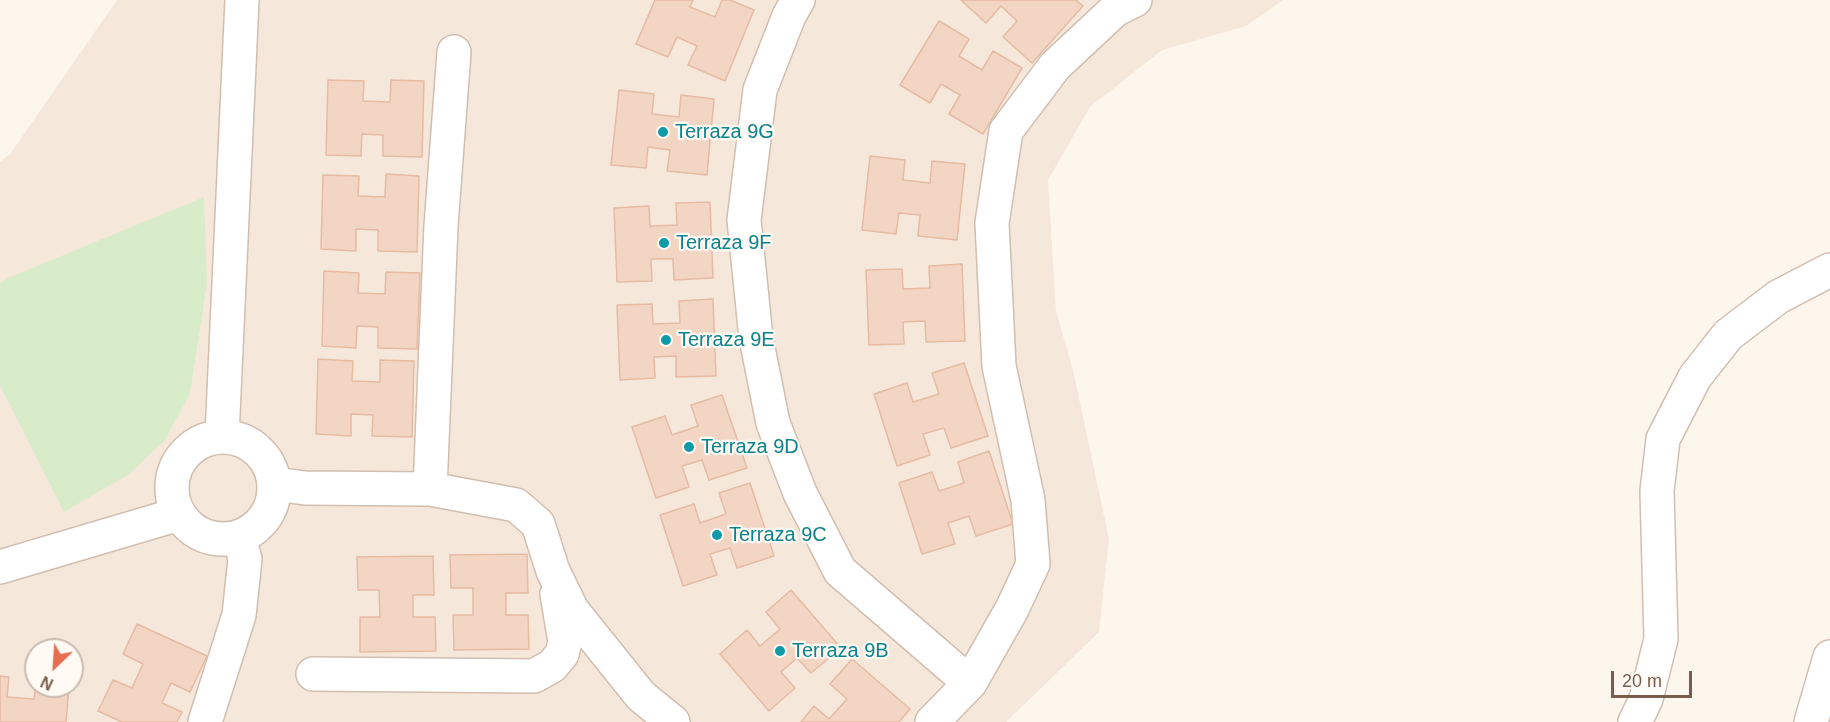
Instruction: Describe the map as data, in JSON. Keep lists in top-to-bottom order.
{
  "places": [
    "Terraza 9G",
    "Terraza 9F",
    "Terraza 9E",
    "Terraza 9D",
    "Terraza 9C",
    "Terraza 9B"
  ],
  "scale_bar": "20 m",
  "north": "bottom left"
}
